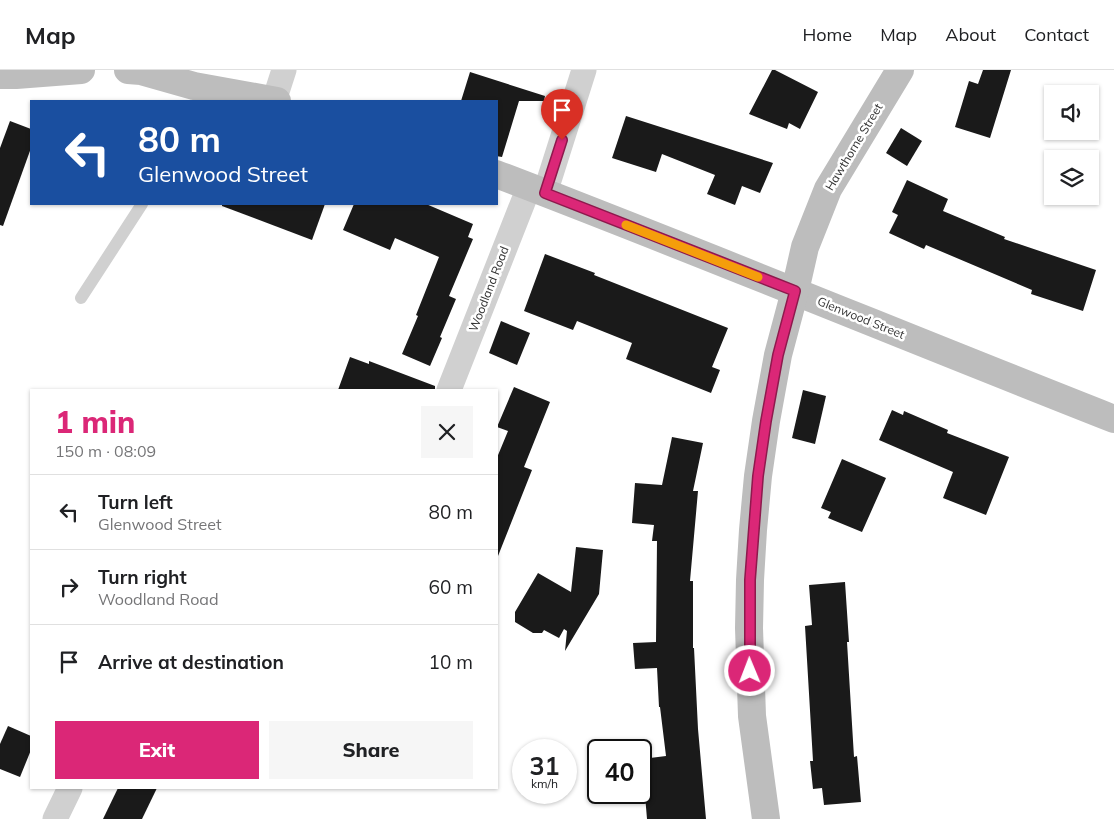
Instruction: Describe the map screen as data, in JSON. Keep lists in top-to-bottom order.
{
  "streets": {
    "street": ["Hawthorne Street", "Woodland Road", "Glenwood Street"]
  },
  "crossings": [
    ["Hawthorne Street", "Glenwood Street"],
    ["Woodland Road", "Glenwood Street"]
  ],
  "page": {
    "header": "Map",
    "nav": [
      "Home",
      "Map",
      "About",
      "Contact"
    ],
    "turn": ["80 m", "Glenwood Street"],
    "heading": ["1 min", "150 m · 08:09"],
    "list": [
      {
        "name": "Turn left",
        "note": "Glenwood Street",
        "value": "80 m"
      },
      {
        "name": "Turn right",
        "note": "Woodland Road",
        "value": "60 m"
      },
      {
        "name": "Arrive at destination",
        "value": "10 m"
      }
    ],
    "buttons": ["Exit", "Share"],
    "speed": "31 km/h",
    "limit": "40"
  }
}
